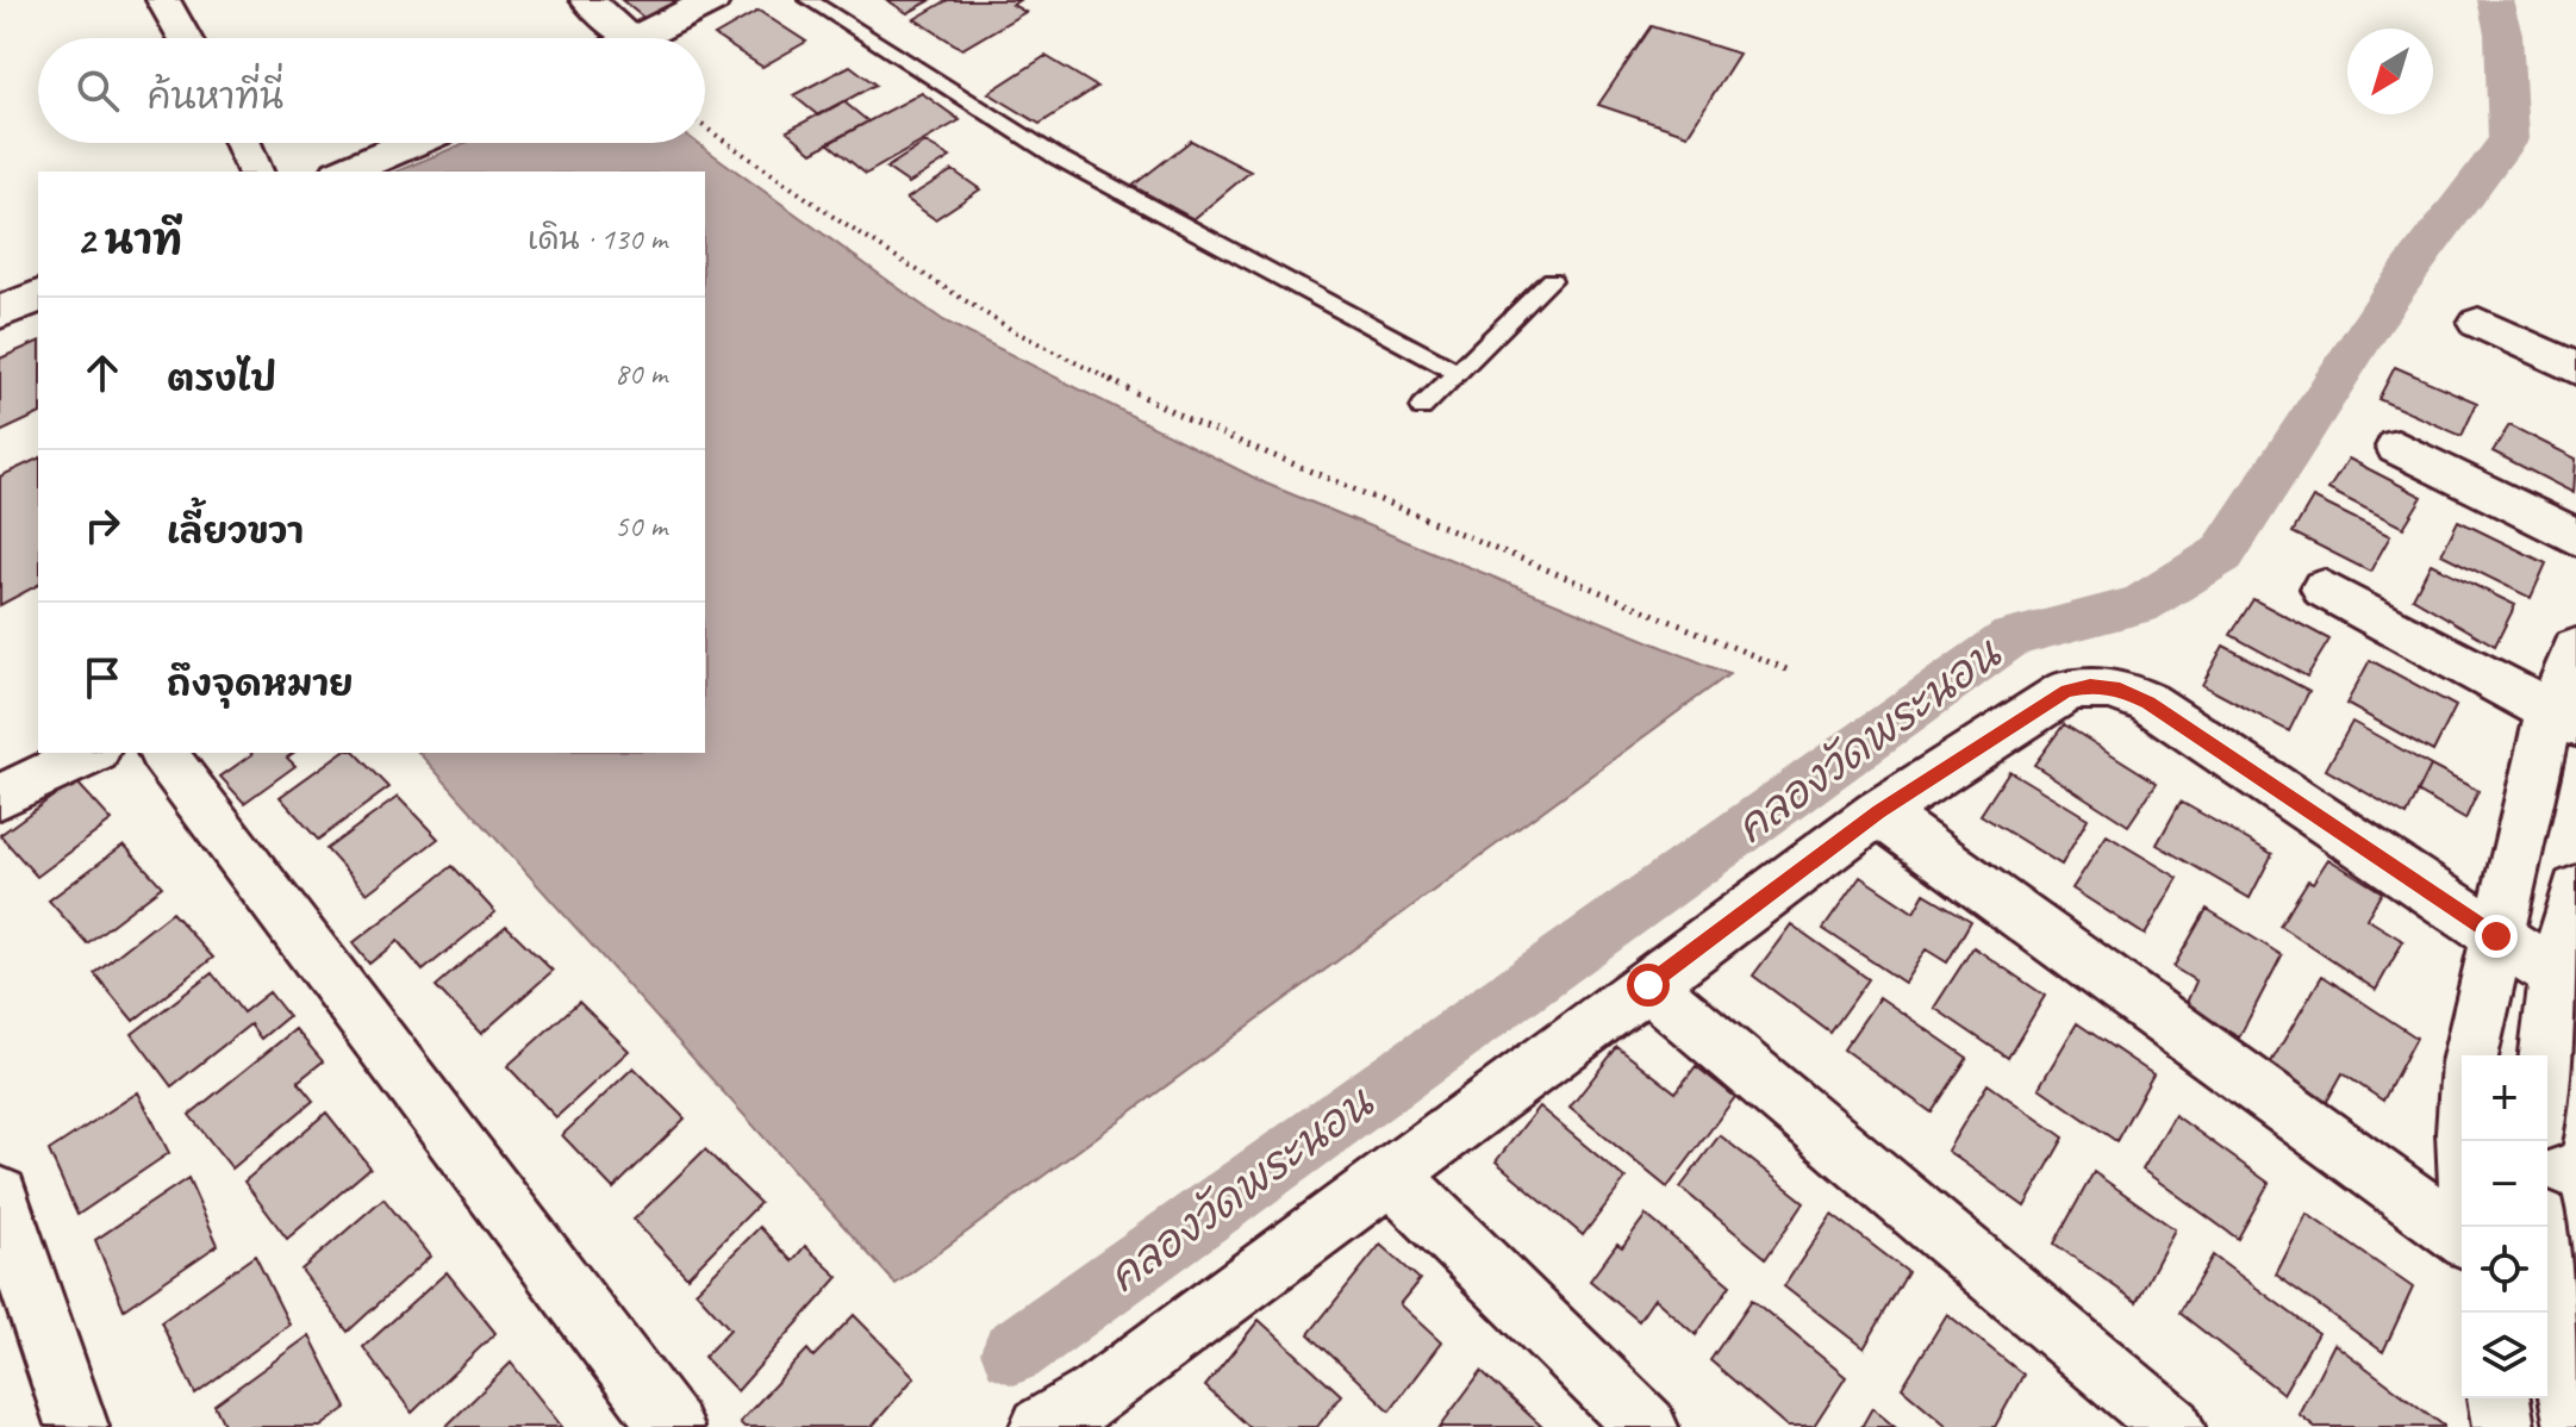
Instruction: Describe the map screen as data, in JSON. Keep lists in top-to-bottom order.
{
  "water": ["คลองวัดพระนอน"],
  "north": "bottom left",
  "page": {
    "search": "ค้นหาที่นี่",
    "heading": ["2 นาที", "เดิน · 130 m"],
    "list": [
      ["ตรงไป", "80 m"],
      ["เลี้ยวขวา", "50 m"],
      "ถึงจุดหมาย"
    ],
    "map_buttons": ["+", "−"]
  }
}
